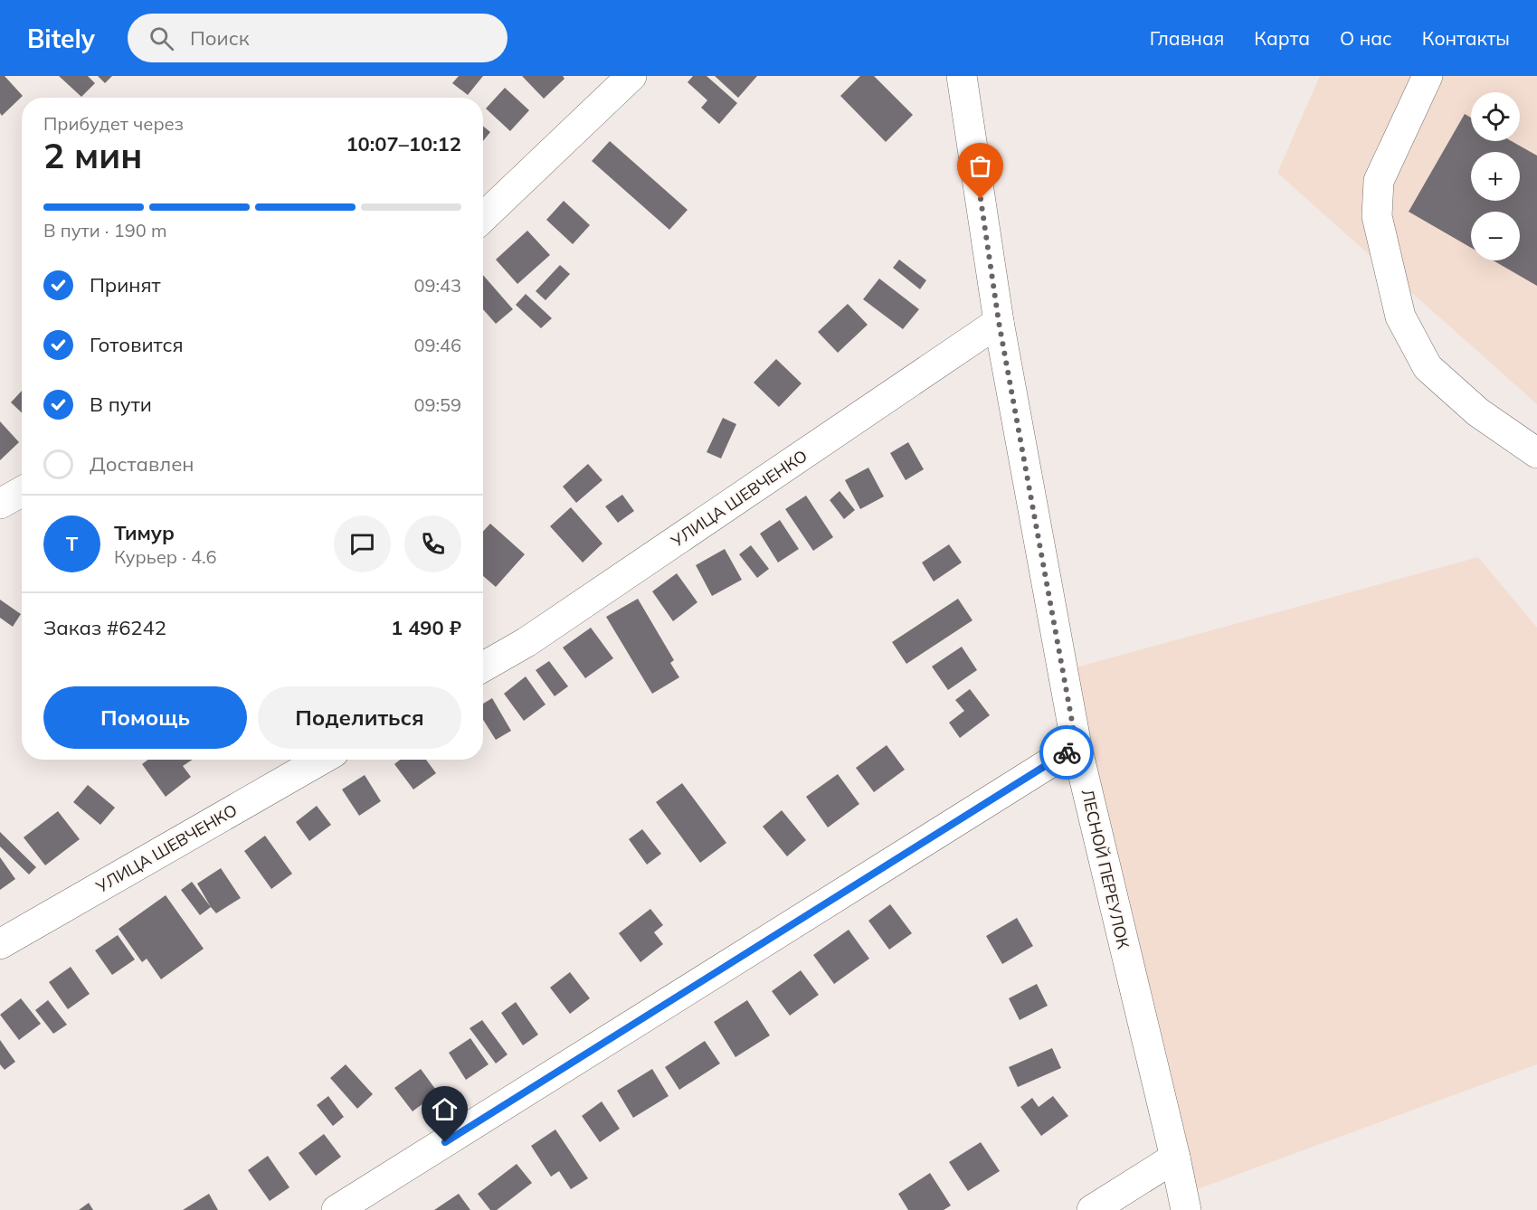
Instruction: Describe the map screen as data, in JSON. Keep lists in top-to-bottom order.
{
  "streets": {
    "street": ["УЛИЦА ШЕВЧЕНКО", "ЛЕСНОЙ ПЕРЕУЛОК"]
  },
  "crossings": [
    ["УЛИЦА ШЕВЧЕНКО", "ЛЕСНОЙ ПЕРЕУЛОК"]
  ],
  "page": {
    "header": "Bitely",
    "search": "Поиск",
    "nav": [
      "Главная",
      "Карта",
      "О нас",
      "Контакты"
    ],
    "map_buttons": ["+", "−"],
    "heading": ["2 мин", "Прибудет через", "10:07–10:12"],
    "panel": [
      "Тимур",
      "Курьер · 4.6",
      "Заказ #6242",
      "1 490 ₽"
    ],
    "bar": "В пути · 190 m",
    "list": [
      ["Принят", "09:43"],
      ["Готовится", "09:46"],
      ["В пути", "09:59"],
      "Доставлен"
    ],
    "round": "Т",
    "buttons": ["Помощь", "Поделиться"]
  }
}
